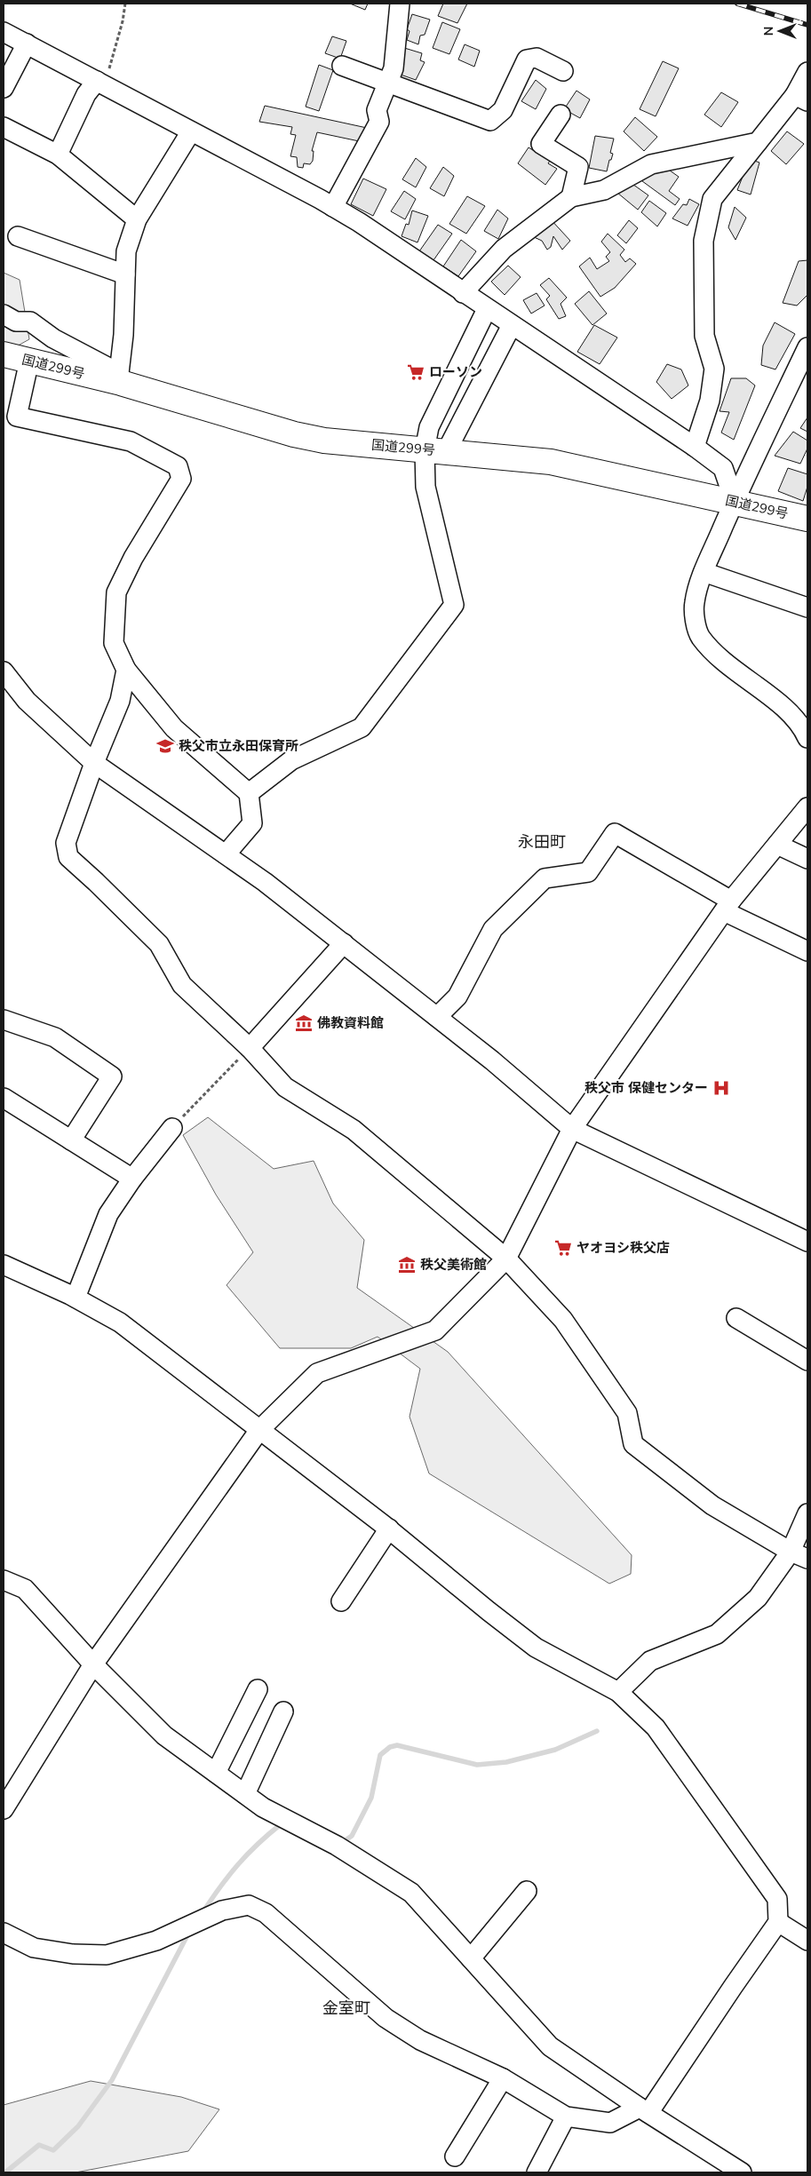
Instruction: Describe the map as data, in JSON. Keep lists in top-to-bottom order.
{
  "streets": {
    "highway": ["国道299号"]
  },
  "districts": ["永田町", "金室町"],
  "places": {
    "supermarket": ["ローソン", "ヤオヨシ秩父店"],
    "school or university": ["秩父市立永田保育所"],
    "museum": ["佛教資料館", "秩父美術館"],
    "hospital": ["秩父市 保健センター"]
  },
  "north": "left"
}
